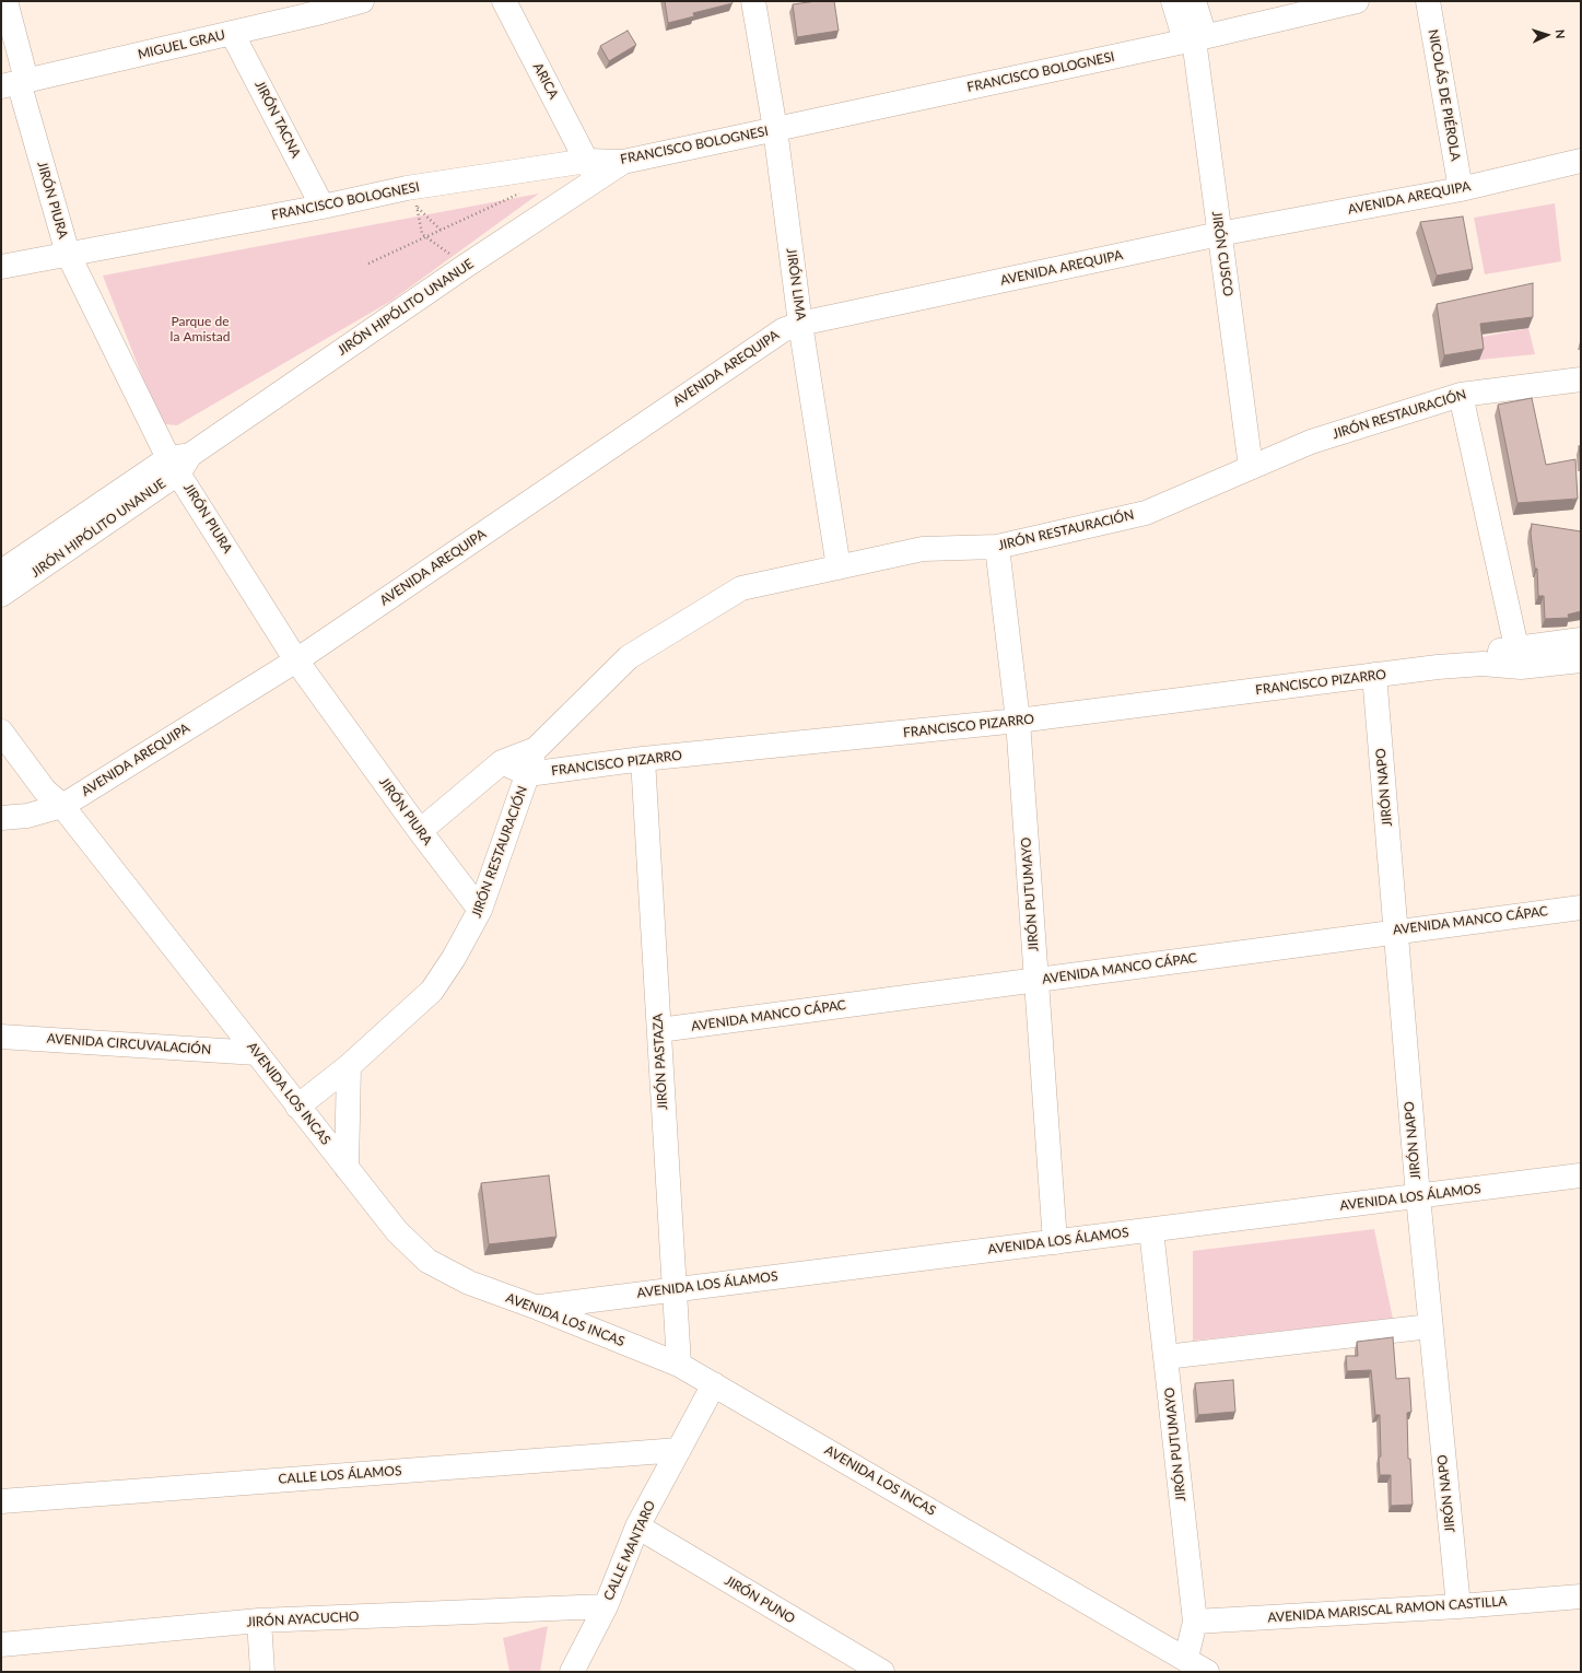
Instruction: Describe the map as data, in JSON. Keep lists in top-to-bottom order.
{
  "streets": {
    "street": [
      "MIGUEL GRAU",
      "FRANCISCO BOLOGNESI",
      "ARICA",
      "NICOLÁS DE PIÉROLA",
      "JIRÓN TACNA",
      "AVENIDA AREQUIPA",
      "JIRÓN PIURA",
      "JIRÓN CUSCO",
      "JIRÓN LIMA",
      "JIRÓN HIPÓLITO UNANUE",
      "JIRÓN RESTAURACIÓN",
      "FRANCISCO PIZARRO",
      "JIRÓN NAPO",
      "JIRÓN PUTUMAYO",
      "AVENIDA MANCO CÁPAC",
      "AVENIDA CIRCUVALACIÓN",
      "JIRÓN PASTAZA",
      "AVENIDA LOS INCAS",
      "AVENIDA LOS ÁLAMOS",
      "CALLE LOS ÁLAMOS",
      "CALLE MANTARO",
      "JIRÓN PUNO",
      "AVENIDA MARISCAL RAMON CASTILLA",
      "JIRÓN AYACUCHO"
    ]
  },
  "crossings": [
    ["MIGUEL GRAU", "JIRÓN TACNA"],
    ["MIGUEL GRAU", "JIRÓN PIURA"],
    ["FRANCISCO BOLOGNESI", "ARICA"],
    ["FRANCISCO BOLOGNESI", "JIRÓN TACNA"],
    ["FRANCISCO BOLOGNESI", "JIRÓN PIURA"],
    ["FRANCISCO BOLOGNESI", "JIRÓN CUSCO"],
    ["FRANCISCO BOLOGNESI", "JIRÓN LIMA"],
    ["FRANCISCO BOLOGNESI", "JIRÓN HIPÓLITO UNANUE"],
    ["ARICA", "JIRÓN HIPÓLITO UNANUE"],
    ["NICOLÁS DE PIÉROLA", "AVENIDA AREQUIPA"],
    ["AVENIDA AREQUIPA", "JIRÓN PIURA"],
    ["AVENIDA AREQUIPA", "JIRÓN CUSCO"],
    ["AVENIDA AREQUIPA", "JIRÓN LIMA"],
    ["AVENIDA AREQUIPA", "AVENIDA LOS INCAS"],
    ["JIRÓN PIURA", "JIRÓN HIPÓLITO UNANUE"],
    ["JIRÓN PIURA", "JIRÓN RESTAURACIÓN"],
    ["JIRÓN CUSCO", "JIRÓN RESTAURACIÓN"],
    ["JIRÓN LIMA", "JIRÓN RESTAURACIÓN"],
    ["JIRÓN RESTAURACIÓN", "FRANCISCO PIZARRO"],
    ["JIRÓN RESTAURACIÓN", "JIRÓN PUTUMAYO"],
    ["JIRÓN RESTAURACIÓN", "AVENIDA LOS INCAS"],
    ["FRANCISCO PIZARRO", "JIRÓN NAPO"],
    ["FRANCISCO PIZARRO", "JIRÓN PUTUMAYO"],
    ["FRANCISCO PIZARRO", "JIRÓN PASTAZA"],
    ["JIRÓN NAPO", "AVENIDA MANCO CÁPAC"],
    ["JIRÓN NAPO", "AVENIDA LOS ÁLAMOS"],
    ["JIRÓN NAPO", "AVENIDA MARISCAL RAMON CASTILLA"],
    ["JIRÓN PUTUMAYO", "AVENIDA MANCO CÁPAC"],
    ["JIRÓN PUTUMAYO", "AVENIDA LOS INCAS"],
    ["JIRÓN PUTUMAYO", "AVENIDA LOS ÁLAMOS"],
    ["JIRÓN PUTUMAYO", "AVENIDA MARISCAL RAMON CASTILLA"],
    ["AVENIDA MANCO CÁPAC", "JIRÓN PASTAZA"],
    ["AVENIDA CIRCUVALACIÓN", "AVENIDA LOS INCAS"],
    ["JIRÓN PASTAZA", "AVENIDA LOS INCAS"],
    ["JIRÓN PASTAZA", "AVENIDA LOS ÁLAMOS"],
    ["AVENIDA LOS INCAS", "AVENIDA LOS ÁLAMOS"],
    ["AVENIDA LOS INCAS", "CALLE MANTARO"],
    ["CALLE LOS ÁLAMOS", "CALLE MANTARO"],
    ["CALLE MANTARO", "JIRÓN PUNO"],
    ["CALLE MANTARO", "JIRÓN AYACUCHO"]
  ],
  "parks": ["Parque de la Amistad"],
  "north": "right"
}
